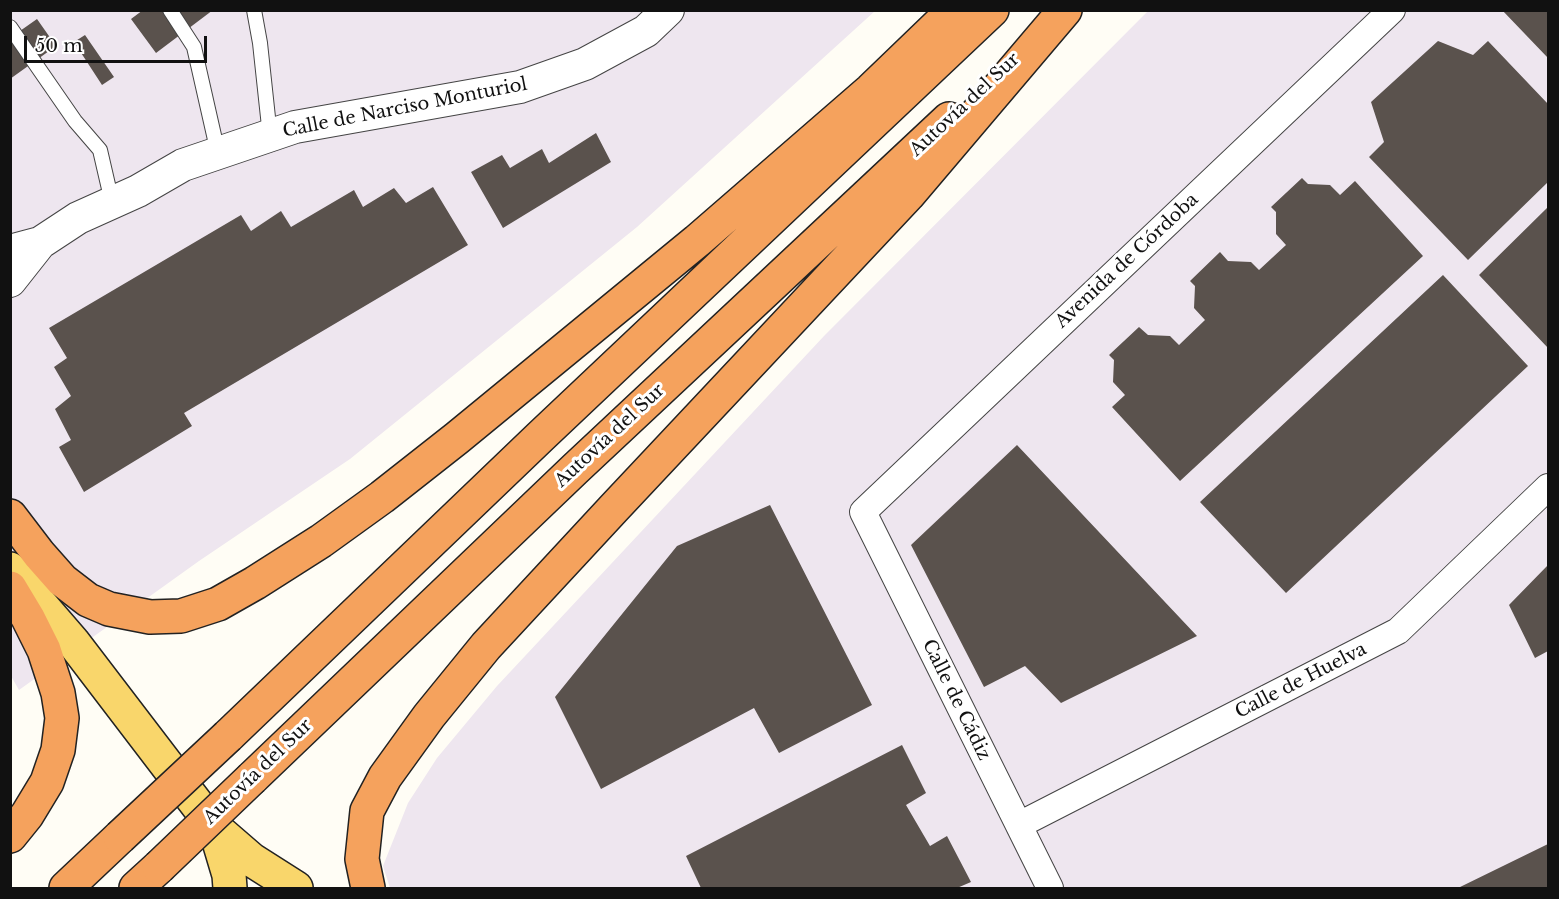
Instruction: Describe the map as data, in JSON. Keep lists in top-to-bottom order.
{
  "streets": {
    "highway": ["Autovía del Sur"],
    "street": [
      "Calle de Narciso Monturiol",
      "Avenida de Córdoba",
      "Calle de Huelva",
      "Calle de Cádiz"
    ]
  },
  "crossings": [
    ["Avenida de Córdoba", "Calle de Cádiz"],
    ["Calle de Huelva", "Calle de Cádiz"]
  ],
  "scale_bar": "50 m"
}
